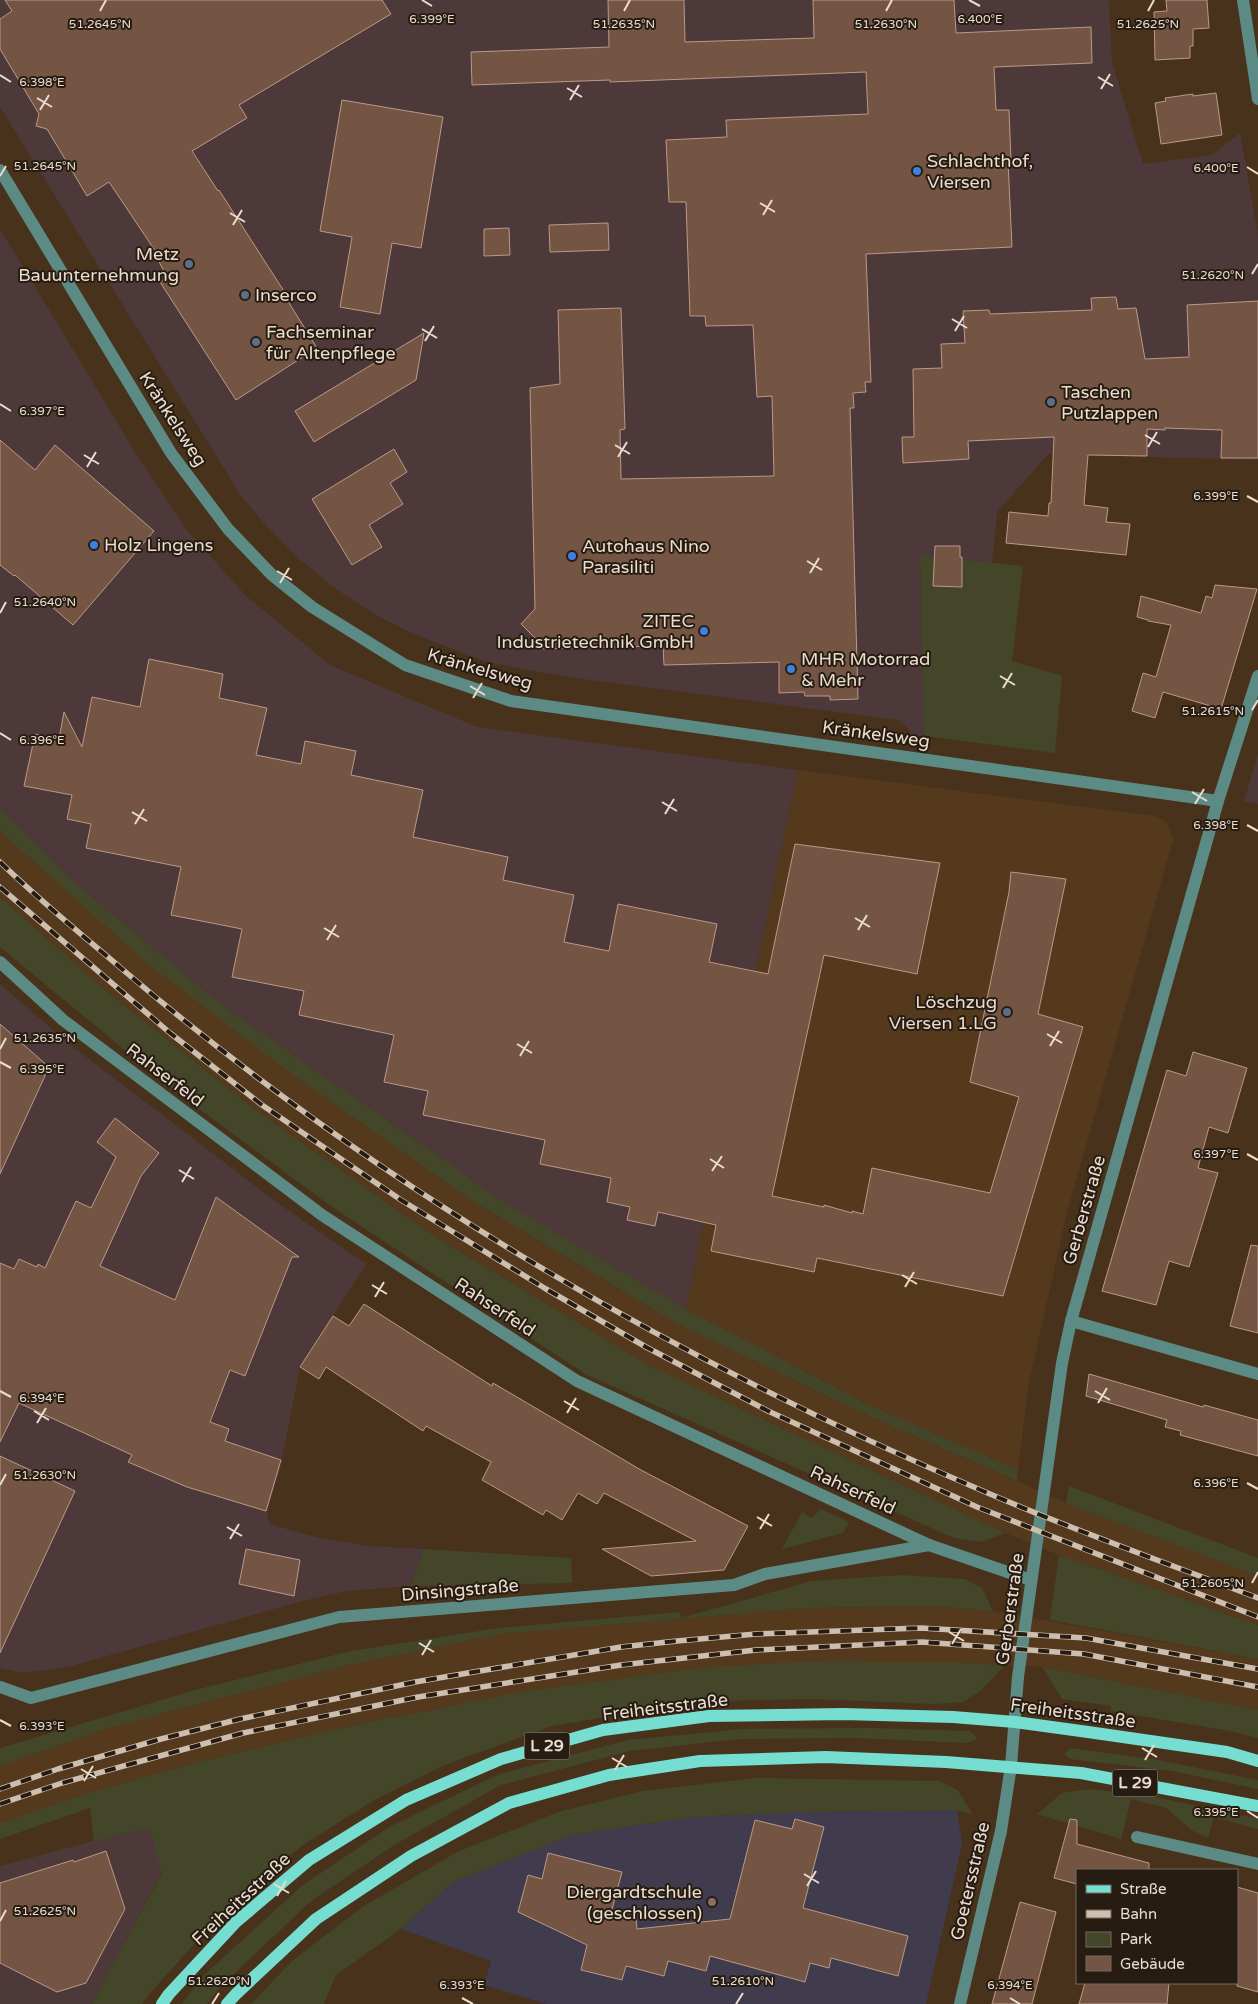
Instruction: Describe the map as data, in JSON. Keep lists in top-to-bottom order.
{
  "streets": {
    "main road": ["Freiheitsstraße", "L 29"],
    "street": [
      "Kränkelsweg",
      "Rahserfeld",
      "Gerberstraße",
      "Dinsingstraße",
      "Goetersstraße"
    ]
  },
  "crossings": [
    ["Kränkelsweg", "Gerberstraße"],
    ["Rahserfeld", "Gerberstraße"],
    ["Rahserfeld", "Dinsingstraße"],
    ["Gerberstraße", "Freiheitsstraße"],
    ["Gerberstraße", "L 29"],
    ["Gerberstraße", "Goetersstraße"],
    ["L 29", "Goetersstraße"]
  ],
  "places": [
    "Schlachthof, Viersen",
    "Metz Bauunternehmung",
    "Inserco",
    "Fachseminar für Altenpflege",
    "Taschen Putzlappen",
    "Holz Lingens",
    "Autohaus Nino Parasiliti",
    "ZITEC Industrietechnik GmbH",
    "MHR Motorrad & Mehr",
    "Löschzug Viersen 1.LG",
    "Diergardtschule (geschlossen)"
  ],
  "legend": [
    "Straße",
    "Bahn",
    "Park",
    "Gebäude"
  ],
  "coordinates": [
    "6.399°E",
    "6.400°E",
    "51.2625°N",
    "51.2645°N",
    "51.2635°N",
    "51.2630°N",
    "6.398°E",
    "51.2620°N",
    "6.397°E",
    "51.2640°N",
    "51.2615°N",
    "6.396°E",
    "6.395°E",
    "6.394°E",
    "51.2605°N",
    "6.393°E",
    "51.2610°N"
  ]
}
